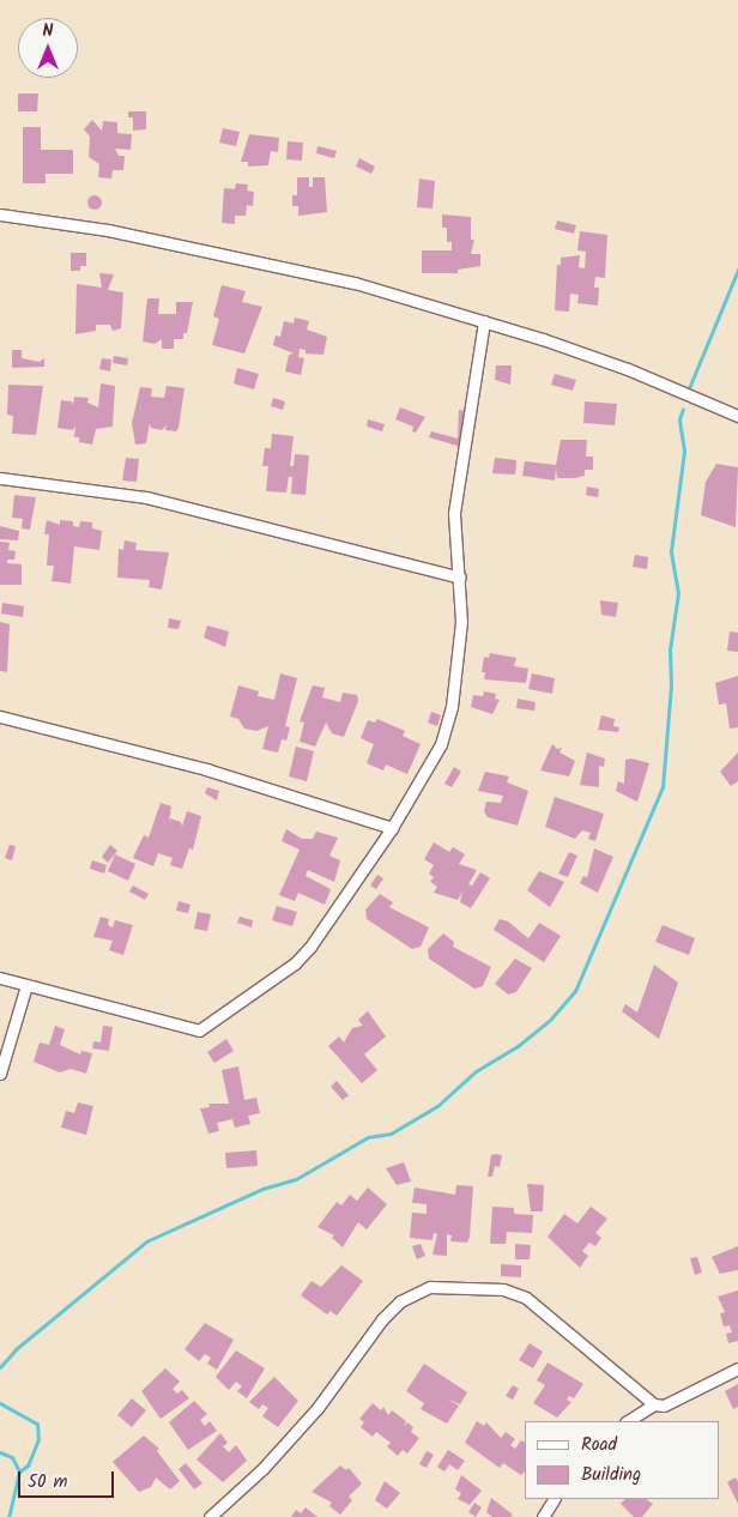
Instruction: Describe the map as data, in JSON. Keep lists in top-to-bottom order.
{
  "legend": ["Road", "Building"],
  "scale_bar": "50 m",
  "north": "top"
}
